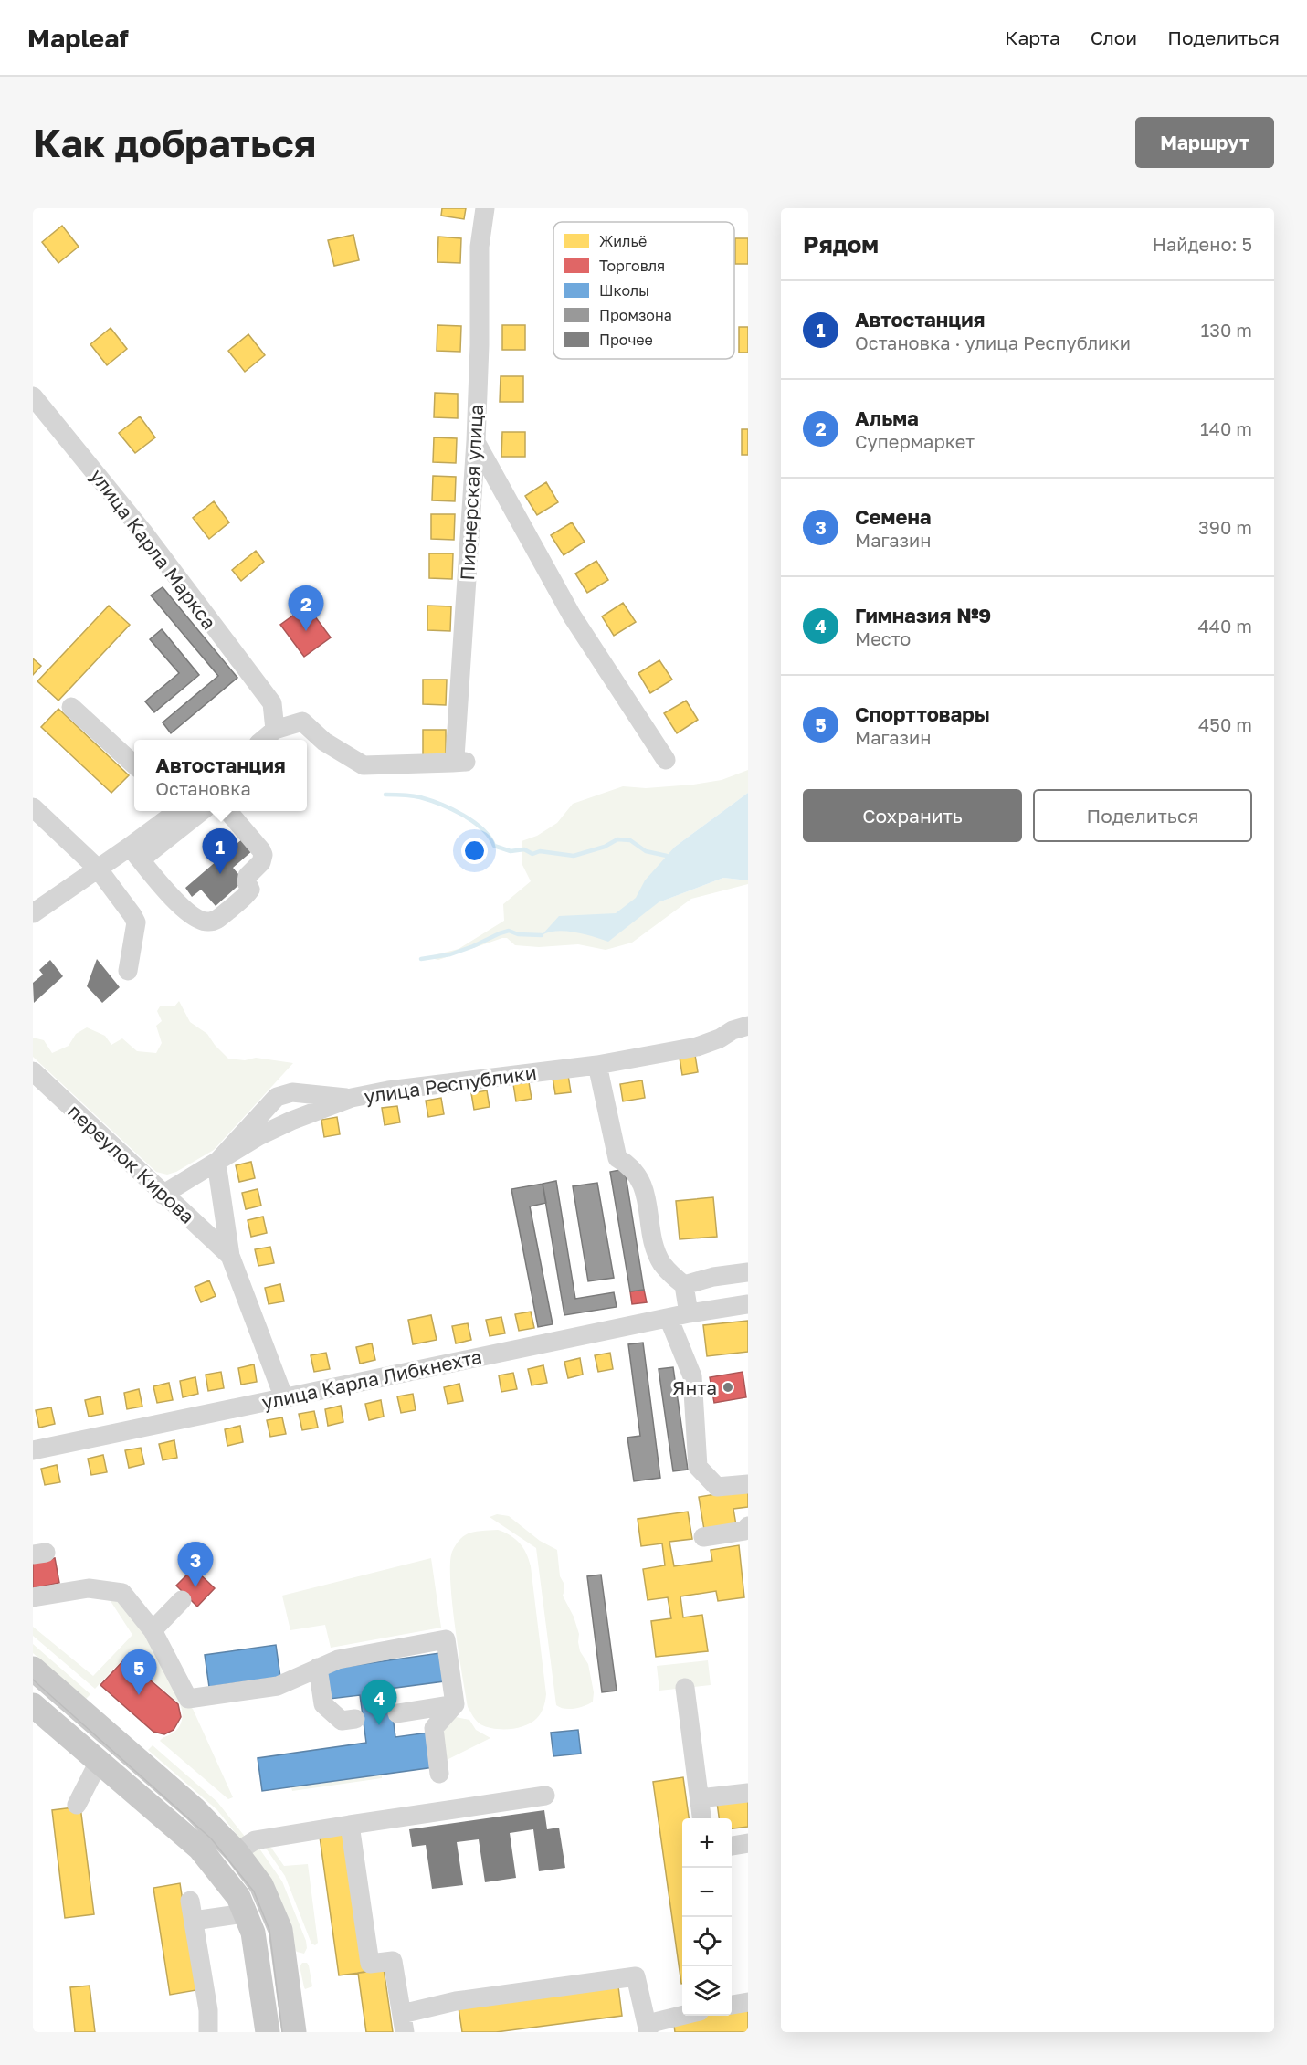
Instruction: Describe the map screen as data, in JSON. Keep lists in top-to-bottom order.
{
  "streets": {
    "street": [
      "Пионерская улица",
      "улица Карла Маркса",
      "улица Республики",
      "переулок Кирова",
      "улица Карла Либкнехта"
    ]
  },
  "crossings": [
    ["Пионерская улица", "улица Карла Маркса"],
    ["улица Республики", "переулок Кирова"],
    ["переулок Кирова", "улица Карла Либкнехта"]
  ],
  "places": ["Янта"],
  "legend": [
    "Жильё",
    "Торговля",
    "Школы",
    "Промзона",
    "Прочее"
  ],
  "page": {
    "header": "Mapleaf",
    "nav": ["Карта", "Слои", "Поделиться"],
    "buttons": [
      "Маршрут",
      ["Сохранить", "Поделиться"]
    ],
    "title": "Как добраться",
    "heading": ["Рядом", "Найдено: 5"],
    "list": [
      {
        "mark": "1",
        "name": "Автостанция",
        "note": "Остановка · улица Республики",
        "value": "130 m"
      },
      {
        "mark": "2",
        "name": "Альма",
        "note": "Супермаркет",
        "value": "140 m"
      },
      {
        "mark": "3",
        "name": "Семена",
        "note": "Магазин",
        "value": "390 m"
      },
      {
        "mark": "4",
        "name": "Гимназия №9",
        "note": "Место",
        "value": "440 m"
      },
      {
        "mark": "5",
        "name": "Спорттовары",
        "note": "Магазин",
        "value": "450 m"
      }
    ],
    "pins": [
      "2",
      "1",
      "3",
      "5",
      "4"
    ],
    "popup": ["Автостанция", "Остановка"],
    "map_buttons": ["+", "−"]
  }
}
